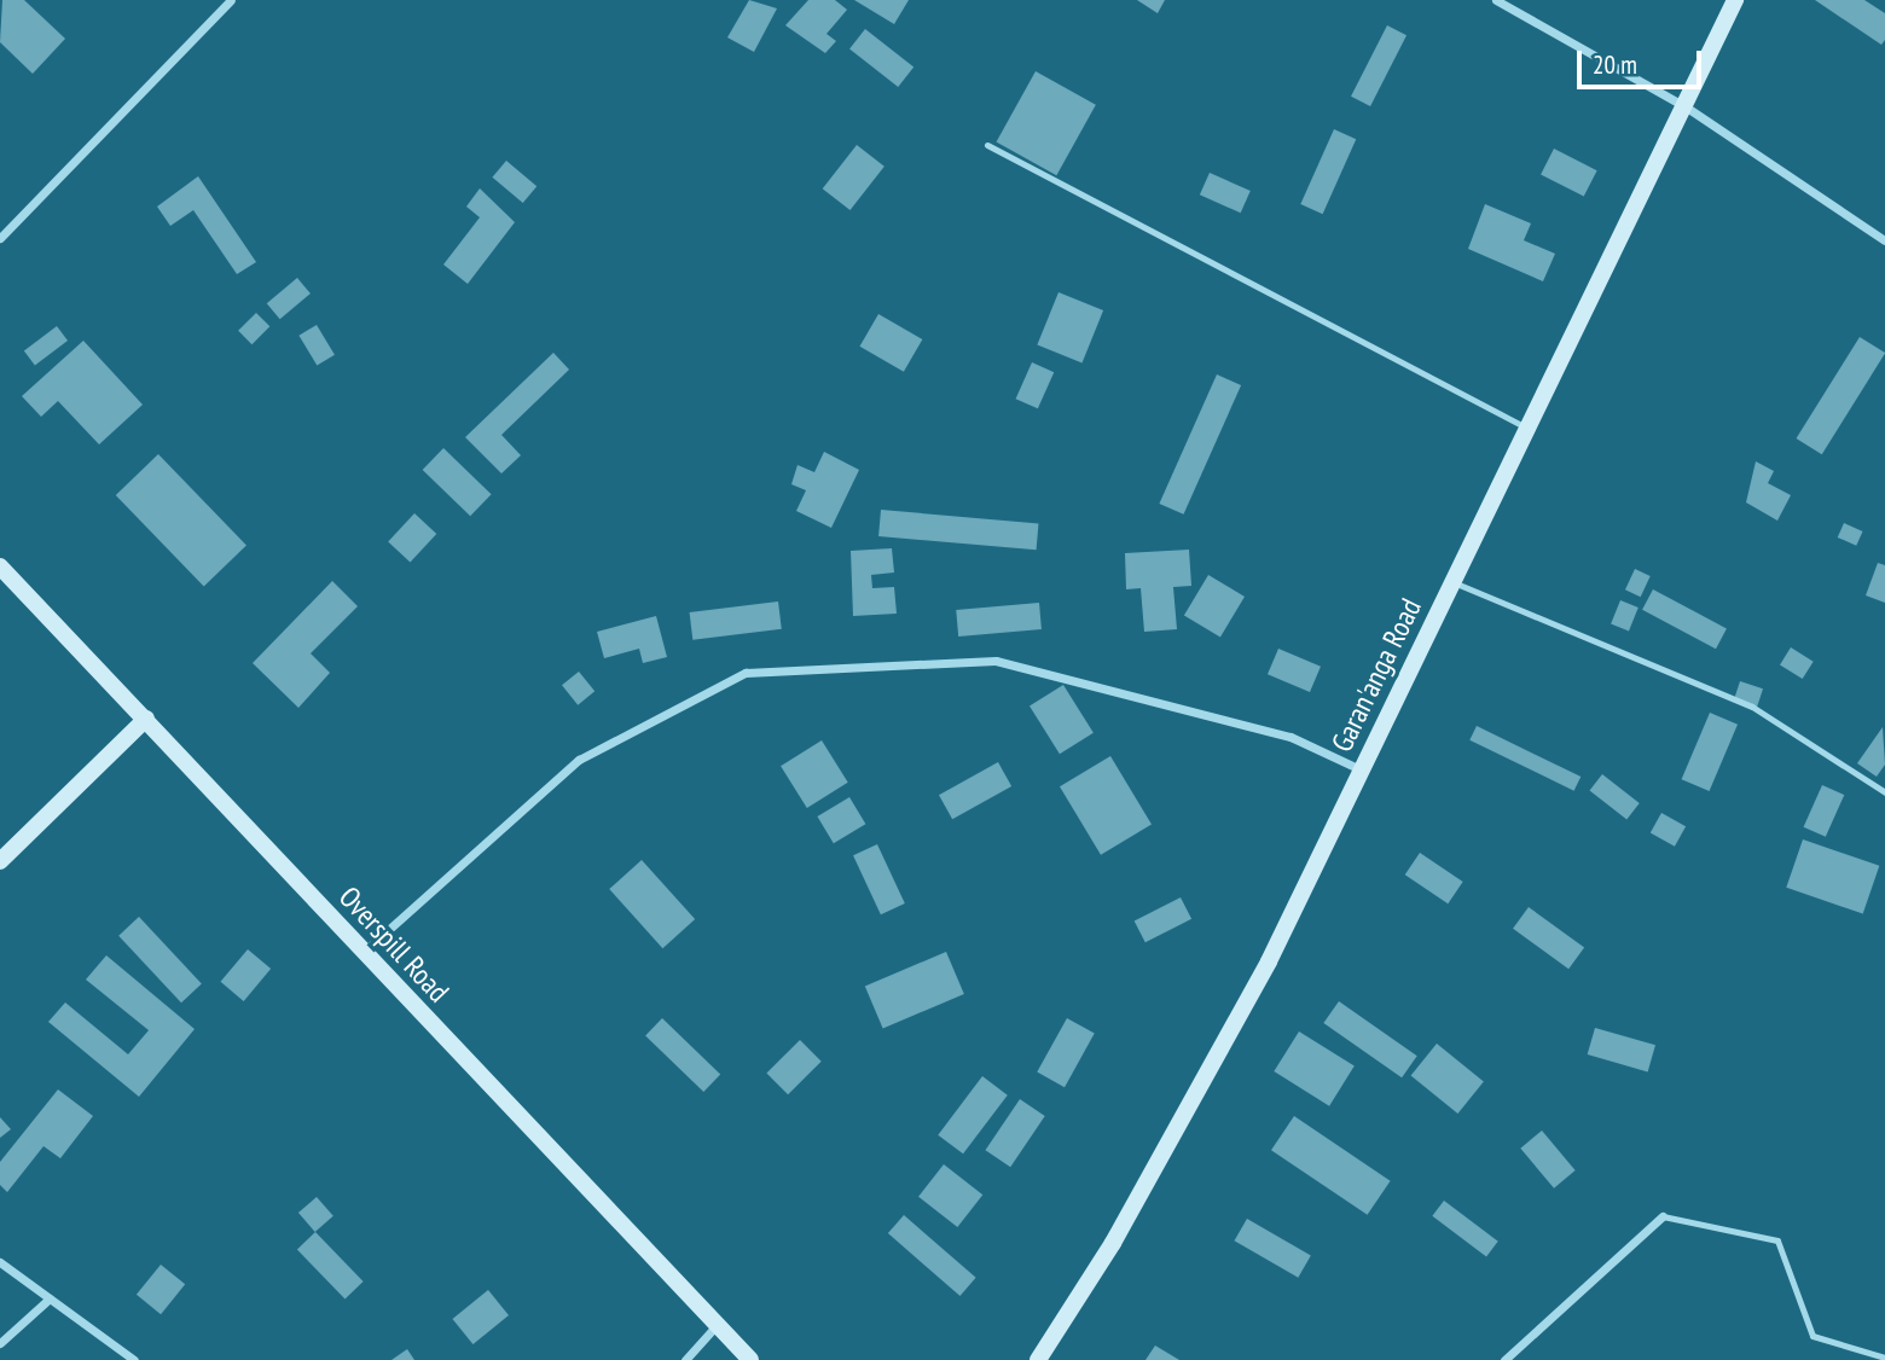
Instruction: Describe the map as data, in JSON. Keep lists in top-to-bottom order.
{
  "streets": {
    "street": ["Garan'anga Road", "Overspill Road"]
  },
  "scale_bar": "20 m"
}
